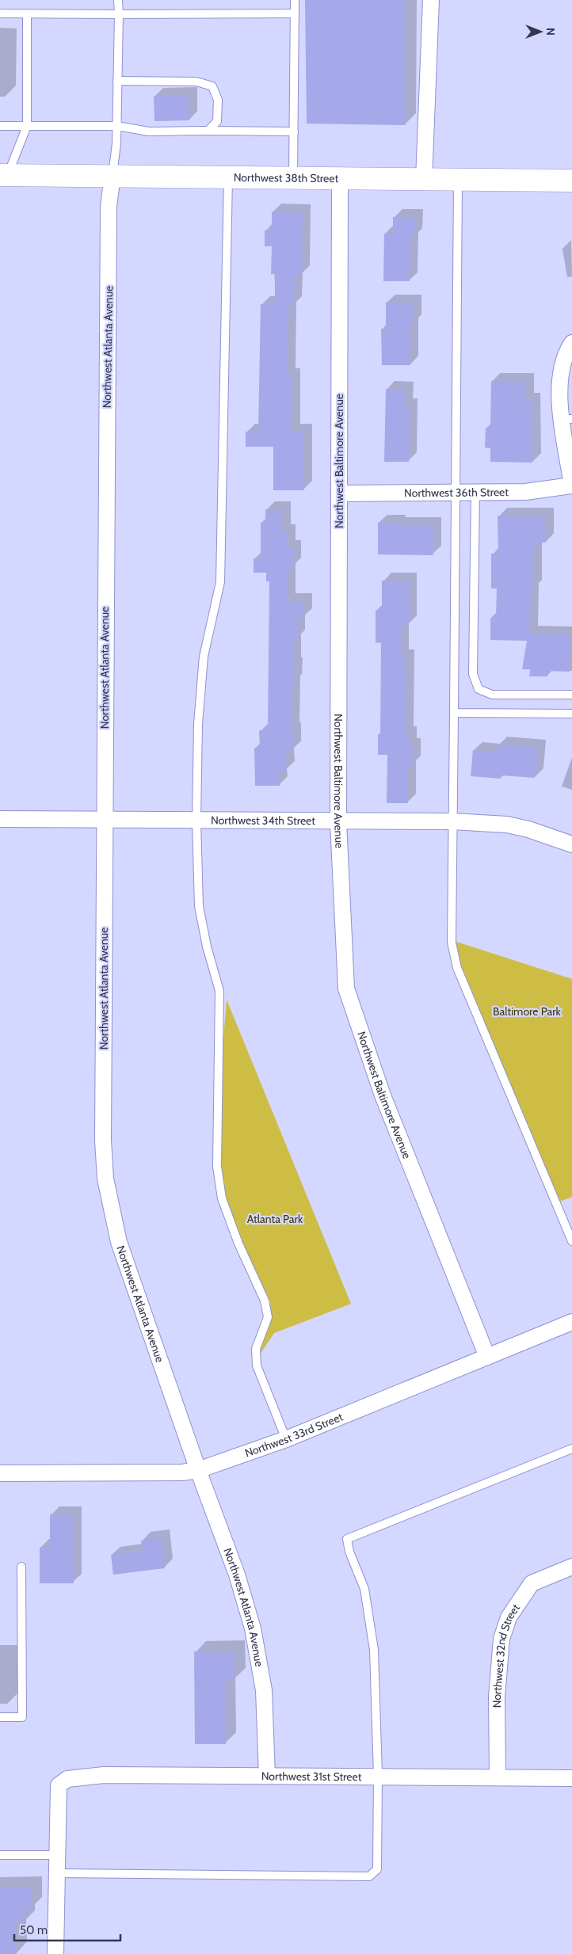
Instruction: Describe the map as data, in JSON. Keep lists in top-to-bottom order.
{
  "streets": {
    "main road": ["Northwest 38th Street"],
    "street": [
      "Northwest Atlanta Avenue",
      "Northwest Baltimore Avenue",
      "Northwest 36th Street",
      "Northwest 34th Street",
      "Northwest 33rd Street",
      "Northwest 32nd Street",
      "Northwest 31st Street"
    ]
  },
  "crossings": [
    ["Northwest 38th Street", "Northwest Atlanta Avenue"],
    ["Northwest 38th Street", "Northwest Baltimore Avenue"],
    ["Northwest Atlanta Avenue", "Northwest 34th Street"],
    ["Northwest Atlanta Avenue", "Northwest 33rd Street"],
    ["Northwest Atlanta Avenue", "Northwest 31st Street"],
    ["Northwest Baltimore Avenue", "Northwest 36th Street"],
    ["Northwest Baltimore Avenue", "Northwest 34th Street"],
    ["Northwest Baltimore Avenue", "Northwest 33rd Street"],
    ["Northwest 32nd Street", "Northwest 31st Street"]
  ],
  "parks": ["Baltimore Park", "Atlanta Park"],
  "scale_bar": "50 m",
  "north": "right"
}
